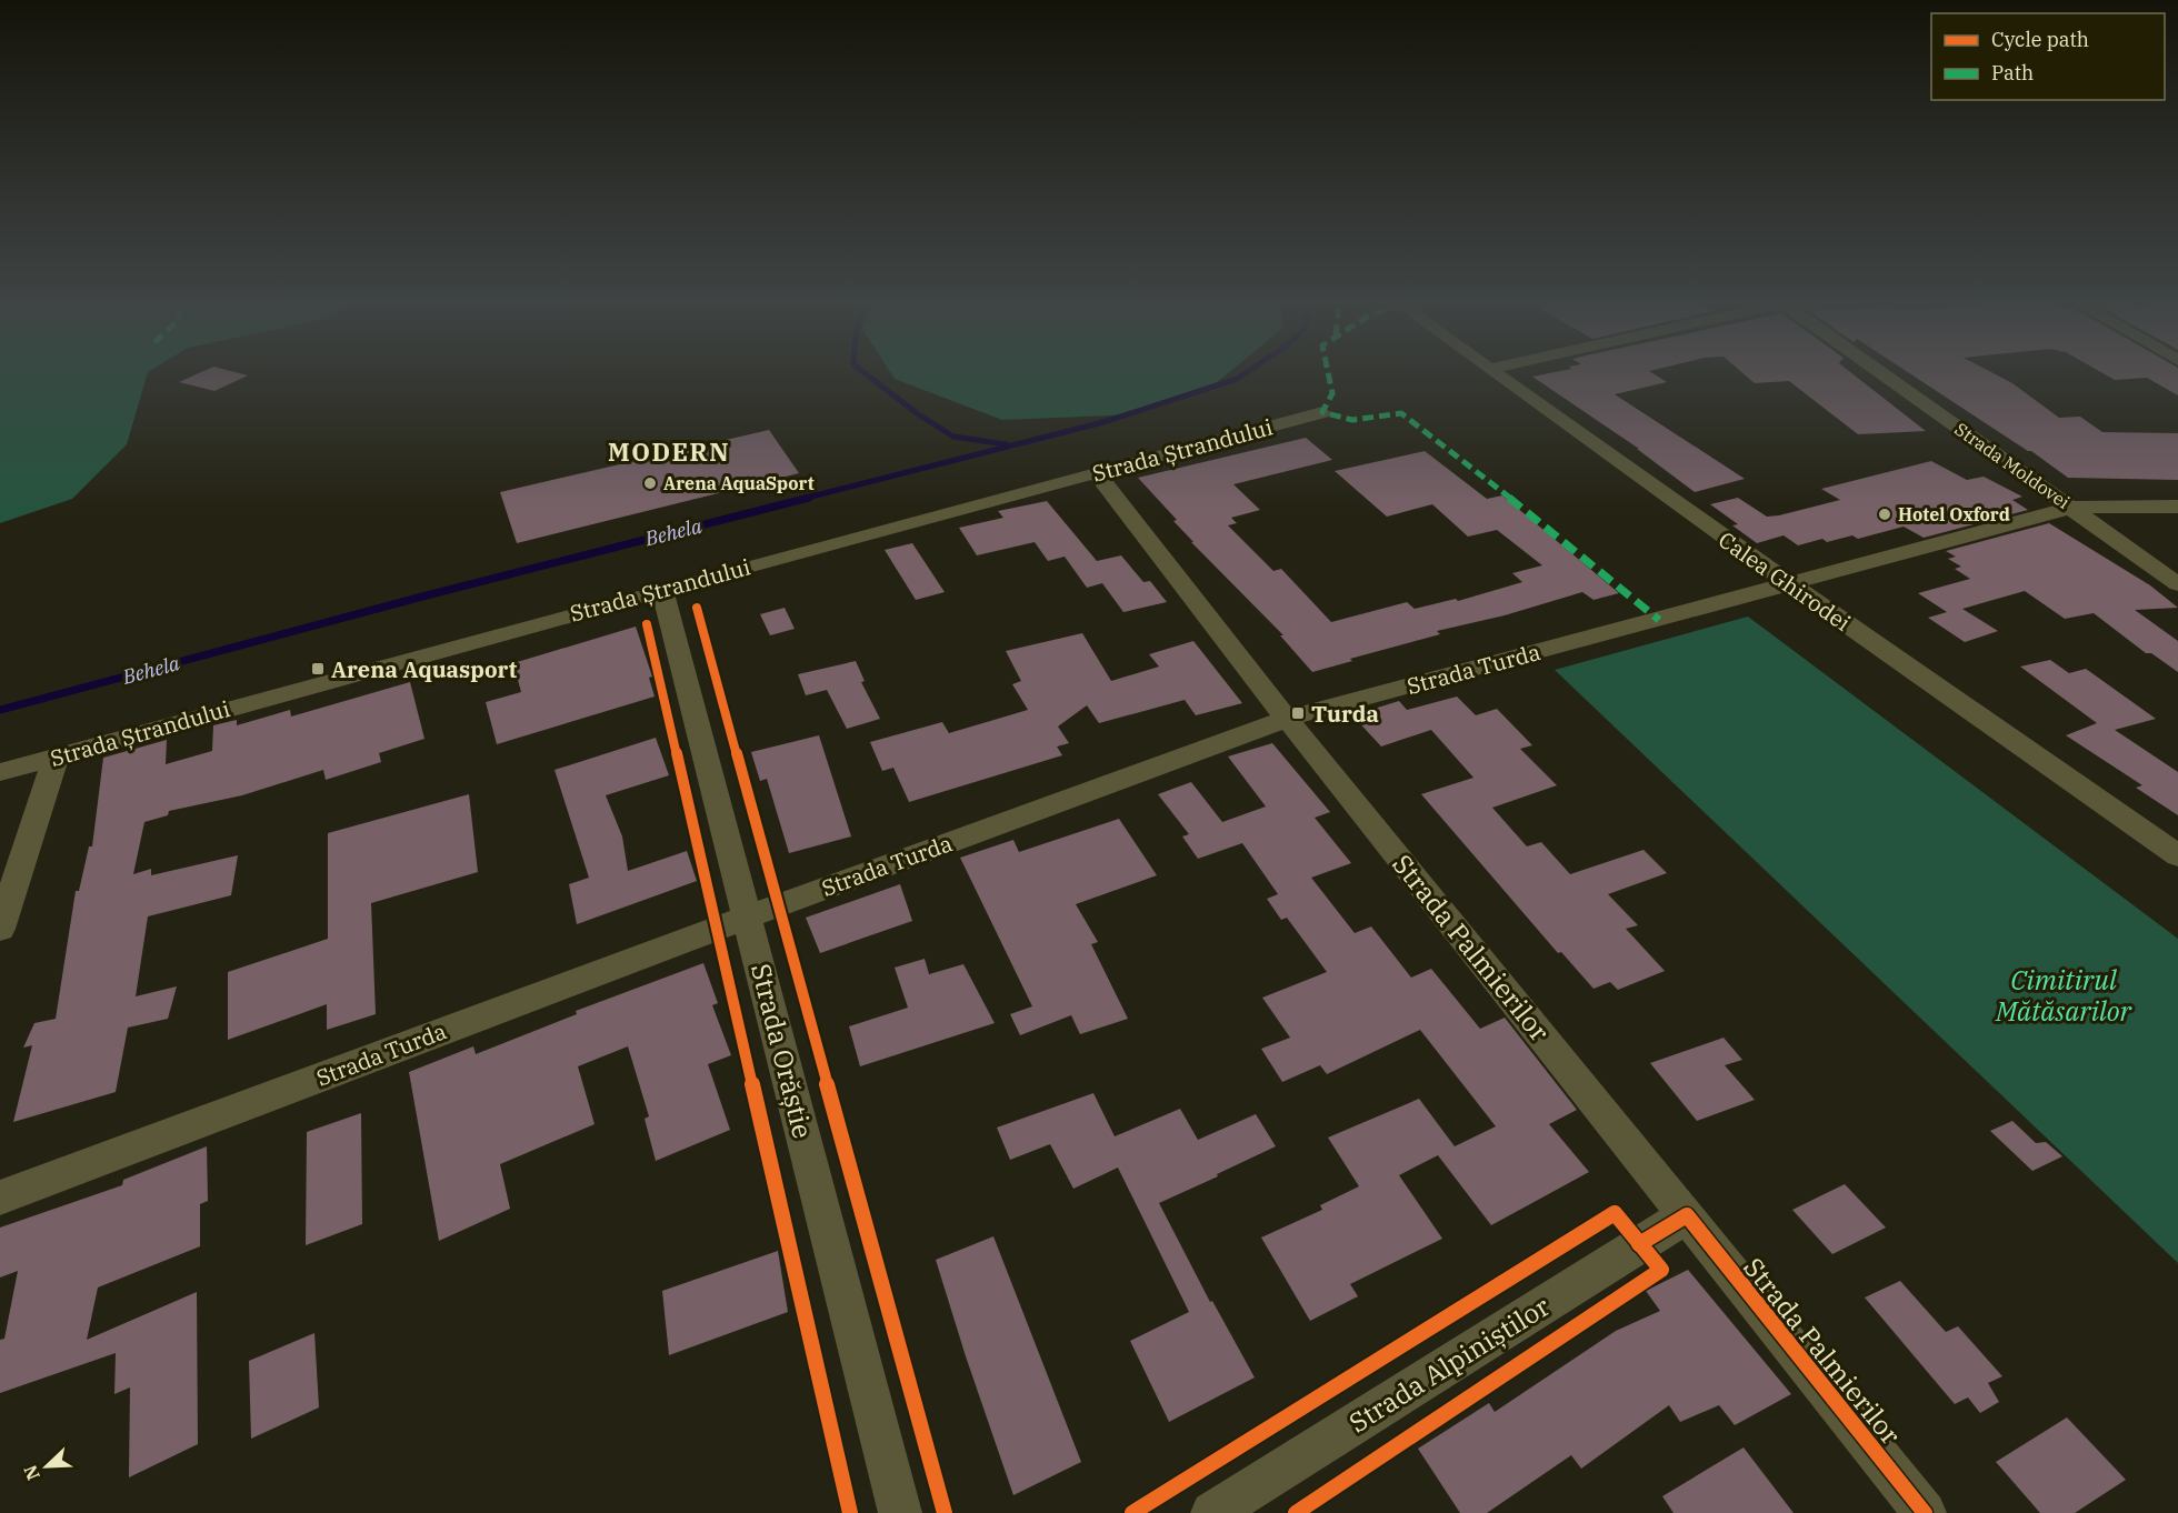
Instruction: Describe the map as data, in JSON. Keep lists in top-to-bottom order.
{
  "streets": {
    "street": [
      "Strada Ștrandului",
      "Strada Moldovei",
      "Calea Ghirodei",
      "Strada Turda",
      "Strada Palmierilor",
      "Strada Orăștie",
      "Strada Alpiniștilor"
    ]
  },
  "crossings": [
    ["Strada Ștrandului", "Strada Palmierilor"],
    ["Strada Ștrandului", "Strada Orăștie"],
    ["Strada Moldovei", "Strada Turda"],
    ["Calea Ghirodei", "Strada Turda"],
    ["Strada Turda", "Strada Palmierilor"],
    ["Strada Turda", "Strada Orăștie"],
    ["Strada Palmierilor", "Strada Alpiniștilor"]
  ],
  "districts": ["MODERN"],
  "water": ["Behela"],
  "parks": ["Cimitirul Mătăsarilor"],
  "places": {
    "other": ["Arena AquaSport", "Hotel Oxford"],
    "transit": ["Arena Aquasport", "Turda"]
  },
  "legend": ["Cycle path", "Path"],
  "north": "bottom left"
}
